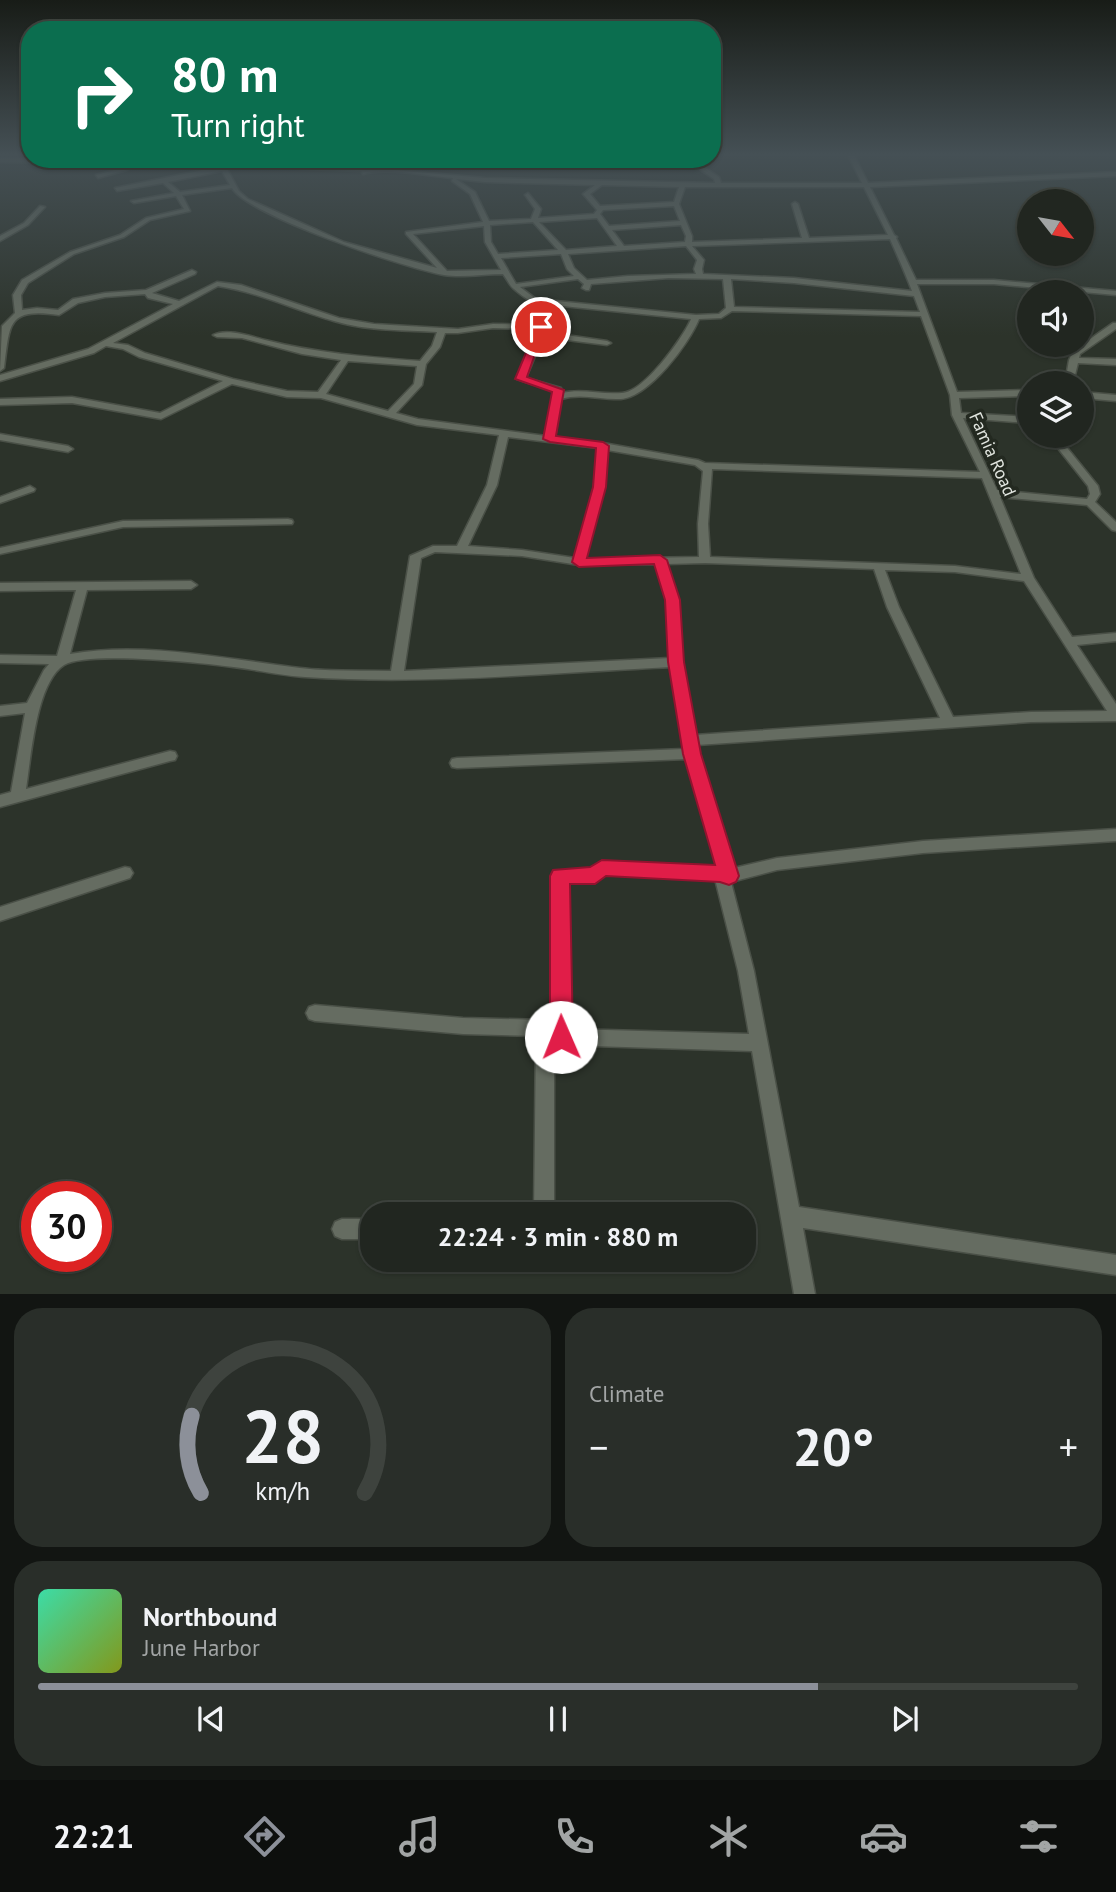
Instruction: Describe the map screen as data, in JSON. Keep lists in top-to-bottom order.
{
  "streets": {
    "street": ["Famia Road"]
  },
  "north": "bottom right",
  "page": {
    "turn": ["80 m", "Turn right"],
    "limit": "30",
    "trip": "22:24 · 3 min · 880 m",
    "tile": "Climate",
    "heat": ["−", "20°", "+"],
    "song": ["Northbound", "June Harbor"],
    "tabs": "22:21",
    "gauge": ["28", "km/h"]
  }
}
